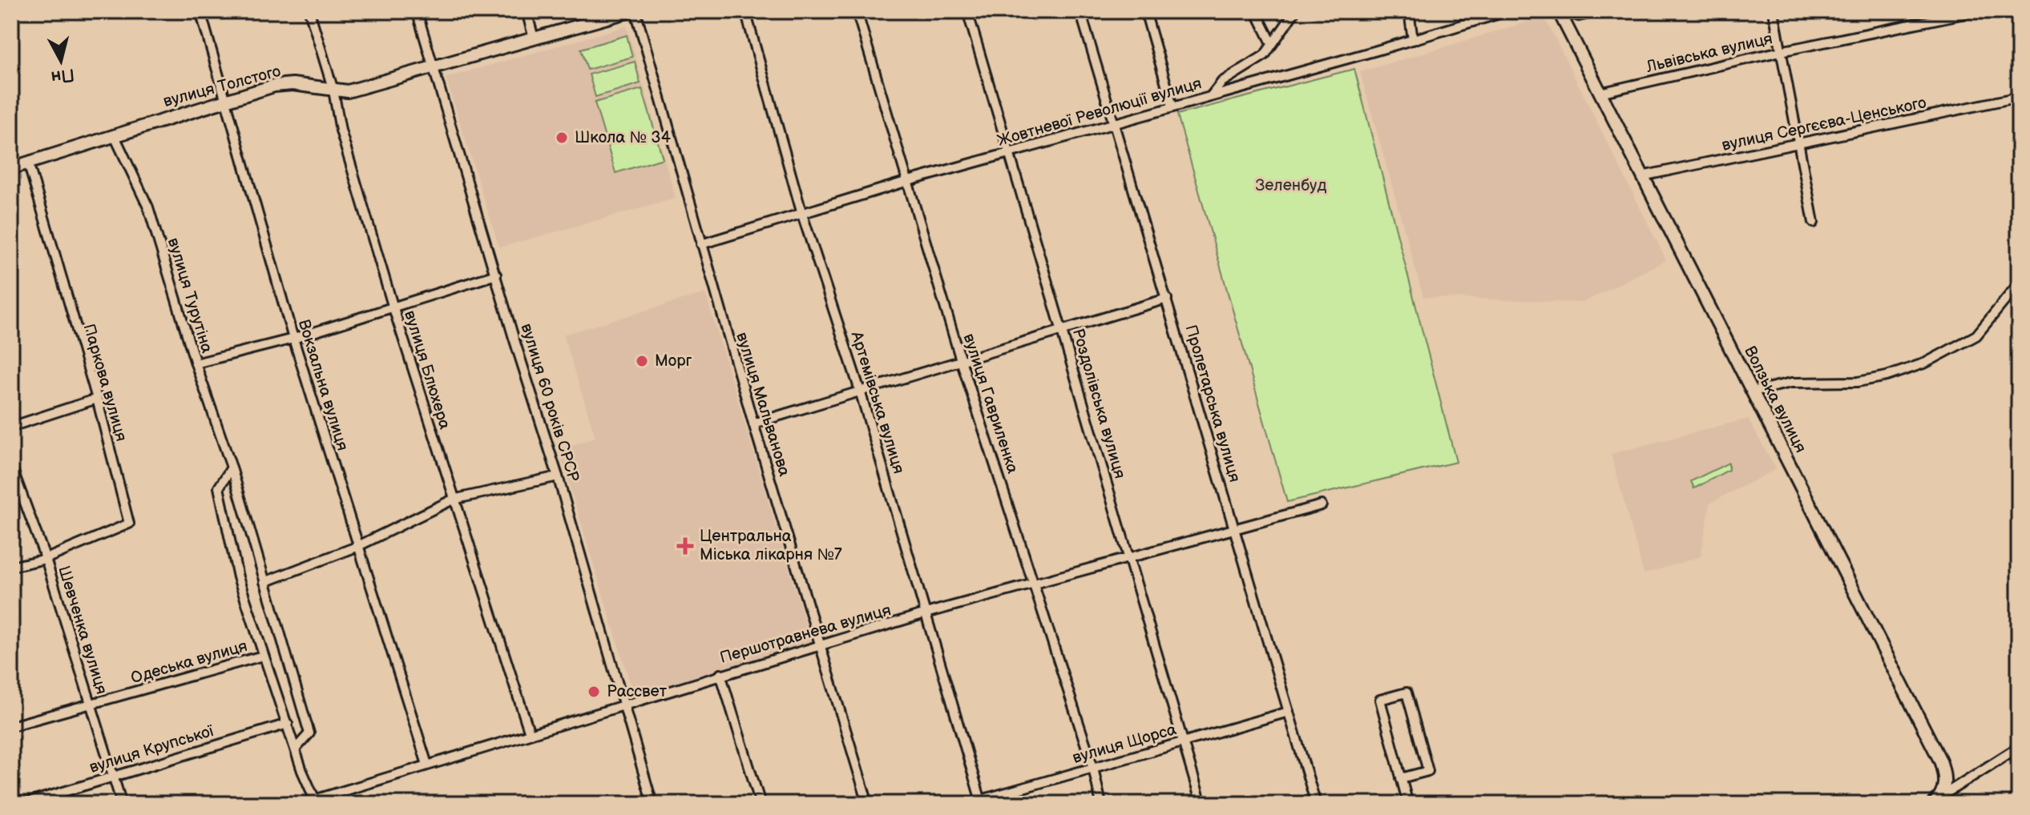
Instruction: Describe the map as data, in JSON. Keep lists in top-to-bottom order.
{
  "streets": {
    "street": [
      "Львівська вулиця",
      "вулиця Толстого",
      "Жовтневої Революції вулиця",
      "вулиця Сергєєва-Ценського",
      "вулиця Турутіна",
      "вулиця Блюхера",
      "Паркова вулиця",
      "Вокзальна вулиця",
      "Волзька вулиця",
      "вулиця 60 років СРСР",
      "Артемівська вулиця",
      "вулиця Гавриленка",
      "Роздолівська вулиця",
      "Пролетарська вулиця",
      "вулиця Мальванова",
      "Шевченка вулиця",
      "Першотравнева вулиця",
      "Одеська вулиця",
      "вулиця Щорса",
      "вулиця Крупської"
    ]
  },
  "crossings": [
    ["Львівська вулиця", "Волзька вулиця"],
    ["вулиця Толстого", "вулиця Турутіна"],
    ["вулиця Толстого", "вулиця Блюхера"],
    ["вулиця Толстого", "Паркова вулиця"],
    ["вулиця Толстого", "Вокзальна вулиця"],
    ["вулиця Толстого", "вулиця 60 років СРСР"],
    ["Жовтневої Революції вулиця", "Артемівська вулиця"],
    ["Жовтневої Революції вулиця", "вулиця Гавриленка"],
    ["Жовтневої Революції вулиця", "Роздолівська вулиця"],
    ["Жовтневої Революції вулиця", "Пролетарська вулиця"],
    ["Жовтневої Революції вулиця", "вулиця Мальванова"],
    ["вулиця Сергєєва-Ценського", "Волзька вулиця"],
    ["вулиця Блюхера", "Першотравнева вулиця"],
    ["Паркова вулиця", "Шевченка вулиця"],
    ["Вокзальна вулиця", "Першотравнева вулиця"],
    ["вулиця 60 років СРСР", "Першотравнева вулиця"],
    ["Артемівська вулиця", "Першотравнева вулиця"],
    ["Артемівська вулиця", "вулиця Щорса"],
    ["вулиця Гавриленка", "Першотравнева вулиця"],
    ["вулиця Гавриленка", "вулиця Щорса"],
    ["Роздолівська вулиця", "Першотравнева вулиця"],
    ["Роздолівська вулиця", "вулиця Щорса"],
    ["Пролетарська вулиця", "Першотравнева вулиця"],
    ["Пролетарська вулиця", "вулиця Щорса"],
    ["вулиця Мальванова", "Першотравнева вулиця"],
    ["Шевченка вулиця", "Одеська вулиця"],
    ["Шевченка вулиця", "вулиця Крупської"]
  ],
  "parks": ["Зеленбуд"],
  "places": {
    "other": ["Школа № 34", "Морг", "Рассвет"],
    "health": ["Центральна Міська лікарня №7"]
  },
  "north": "bottom"
}
